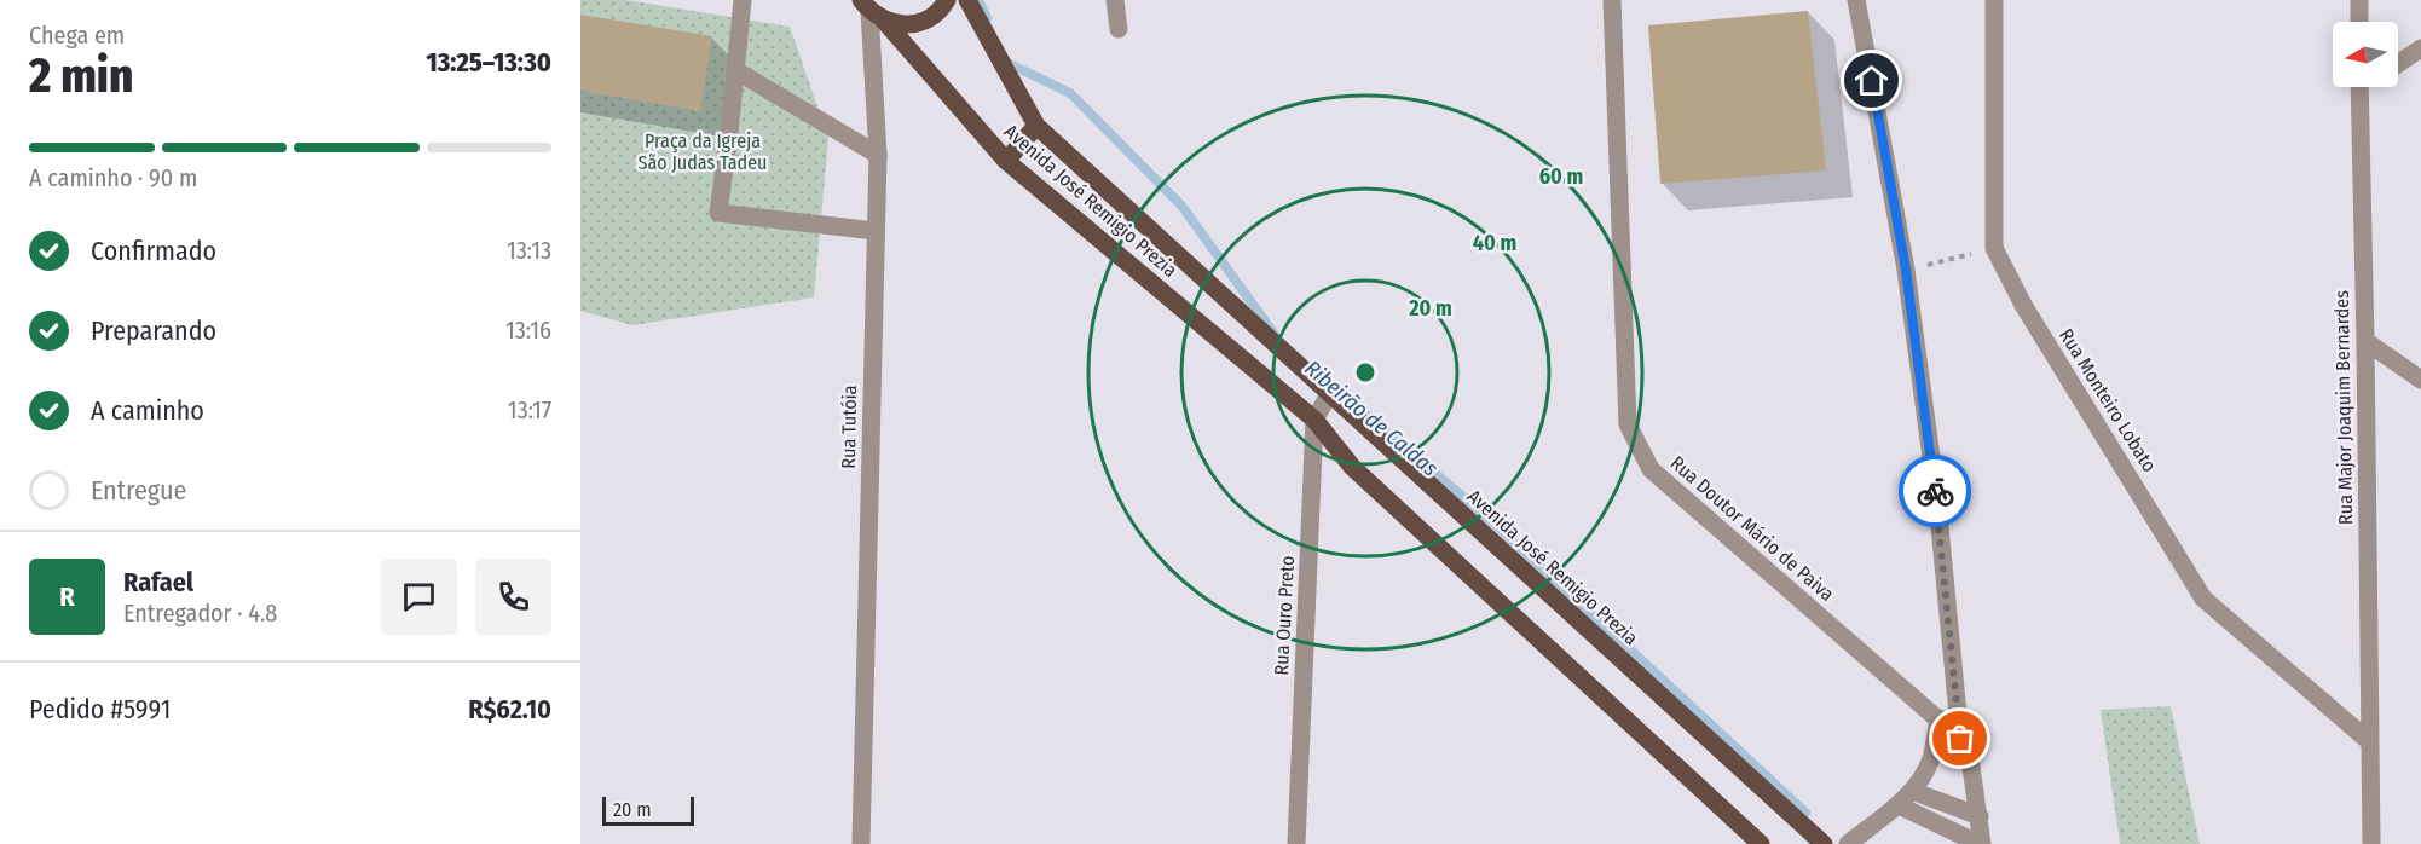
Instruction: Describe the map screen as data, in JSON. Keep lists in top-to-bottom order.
{
  "streets": {
    "main road": ["Avenida José Remigio Prezia"],
    "street": [
      "Rua Monteiro Lobato",
      "Rua Major Joaquim Bernardes",
      "Rua Tutóia",
      "Rua Doutor Mário de Paiva",
      "Rua Ouro Preto"
    ]
  },
  "crossings": [
    ["Avenida José Remigio Prezia", "Rua Tutóia"],
    ["Avenida José Remigio Prezia", "Rua Ouro Preto"],
    ["Rua Monteiro Lobato", "Rua Major Joaquim Bernardes"]
  ],
  "water": ["Ribeirão de Caldas"],
  "parks": ["Praça da Igreja São Judas Tadeu"],
  "scale_bar": "20 m",
  "north": "left",
  "page": {
    "heading": ["2 min", "Chega em", "13:25–13:30"],
    "panel": [
      "Rafael",
      "Entregador · 4.8",
      "Pedido #5991",
      "R$62.10"
    ],
    "bar": "A caminho · 90 m",
    "list": [
      ["Confirmado", "13:13"],
      ["Preparando", "13:16"],
      ["A caminho", "13:17"],
      "Entregue"
    ],
    "round": "R",
    "scale": "20 m"
  },
  "rings": ["60 m", "40 m", "20 m"]
}
